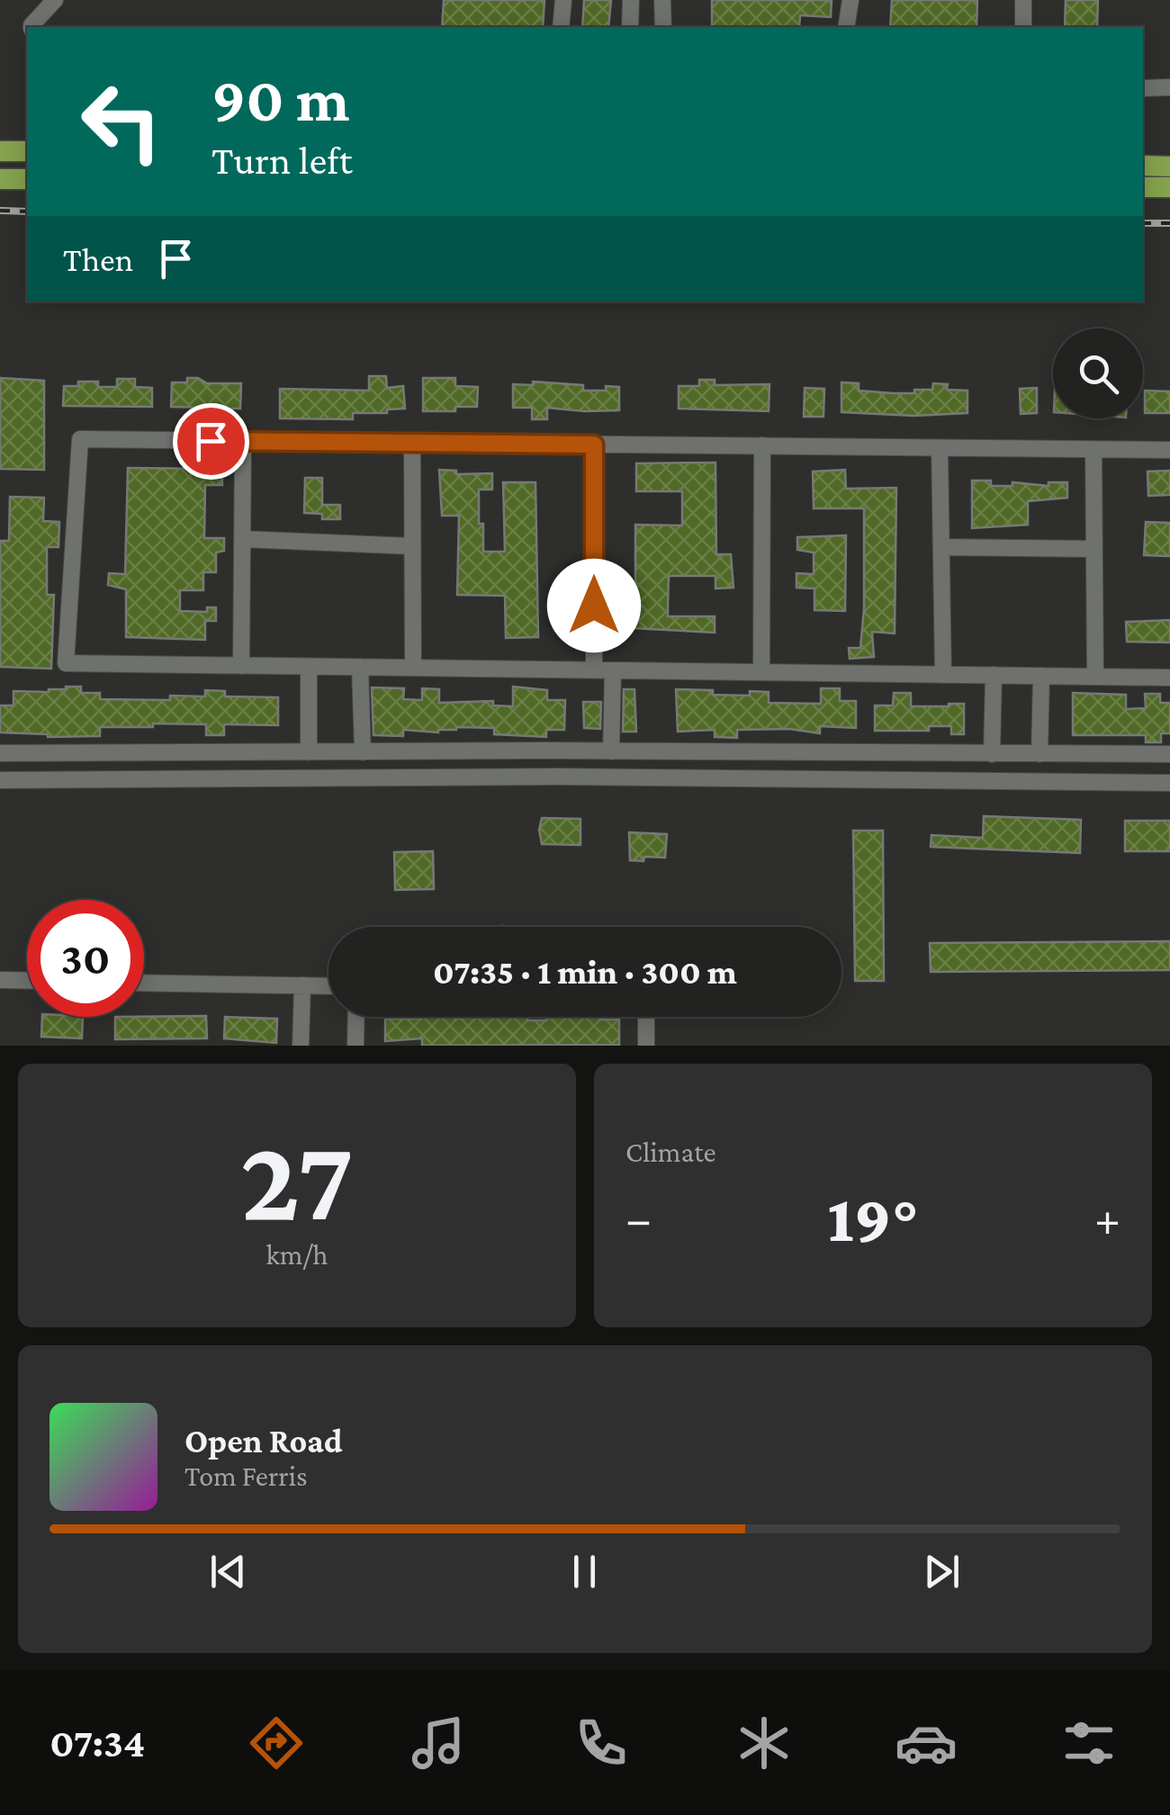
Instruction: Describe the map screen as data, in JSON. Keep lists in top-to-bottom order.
{
  "page": {
    "turn": ["90 m", "Turn left"],
    "then": "Then",
    "limit": "30",
    "trip": "07:35 · 1 min · 300 m",
    "tile": [
      ["27", "km/h"],
      "Climate"
    ],
    "heat": ["−", "19°", "+"],
    "song": ["Open Road", "Tom Ferris"],
    "tabs": "07:34"
  }
}
